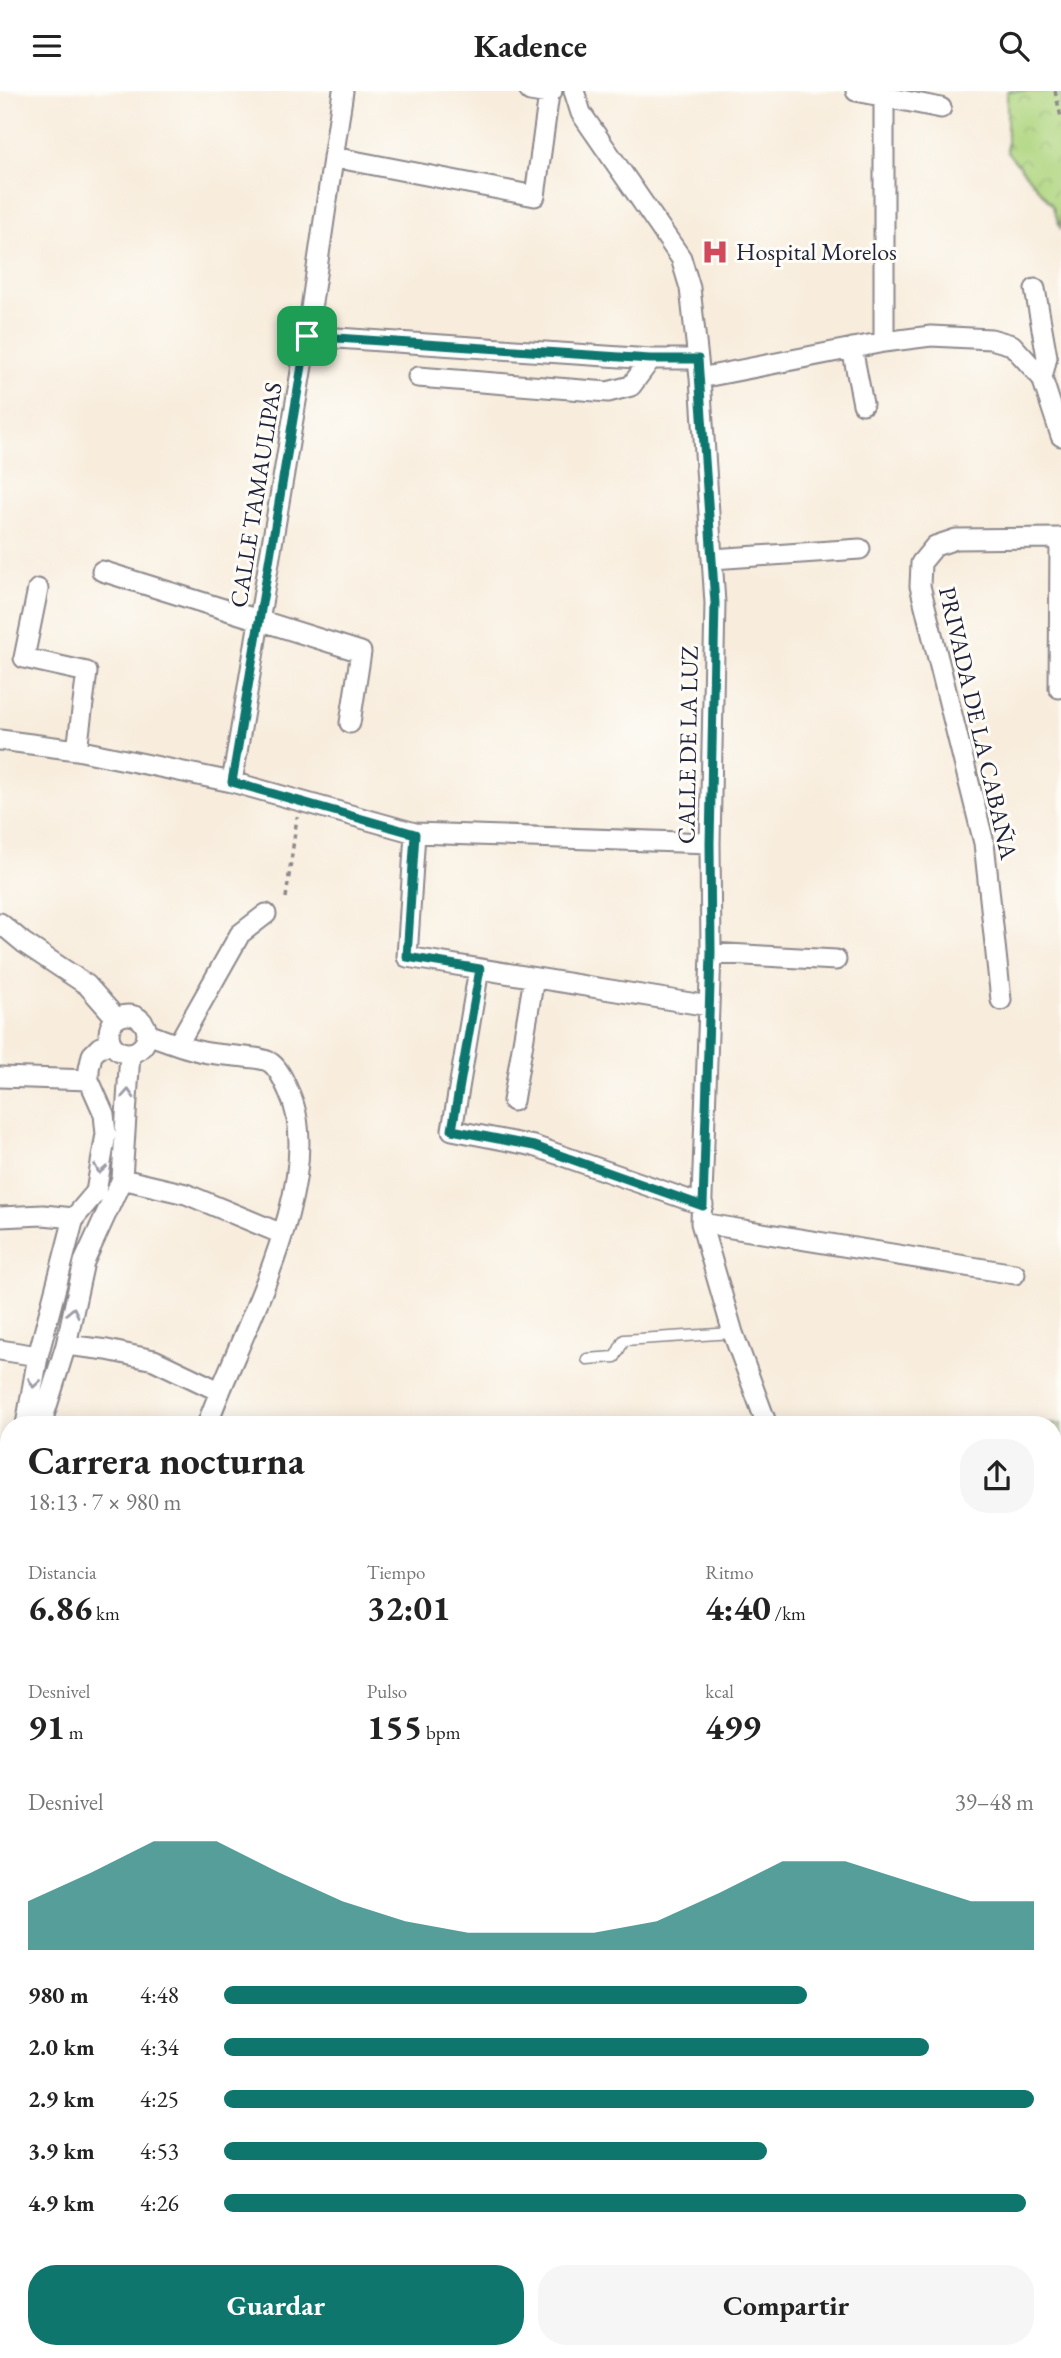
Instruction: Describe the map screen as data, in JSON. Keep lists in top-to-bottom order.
{
  "streets": {
    "street": ["CALLE TAMAULIPAS", "PRIVADA DE LA CABAÑA", "CALLE DE LA LUZ"]
  },
  "places": {
    "hospital": ["Hospital Morelos"]
  },
  "page": {
    "header": "Kadence",
    "heading": ["Carrera nocturna", "18:13 · 7 × 980 m"],
    "stats": [
      ["Distancia", "6.86 km"],
      ["Tiempo", "32:01"],
      ["Ritmo", "4:40 /km"],
      ["Desnivel", "91 m"],
      ["Pulso", "155 bpm"],
      ["kcal", "499"]
    ],
    "chart": ["Desnivel", "39–48 m"],
    "list": [
      {
        "name": "980 m",
        "note": "4:48"
      },
      {
        "name": "2.0 km",
        "note": "4:34"
      },
      {
        "name": "2.9 km",
        "note": "4:25"
      },
      {
        "name": "3.9 km",
        "note": "4:53"
      },
      {
        "name": "4.9 km",
        "note": "4:26"
      }
    ],
    "buttons": ["Guardar", "Compartir"]
  }
}
